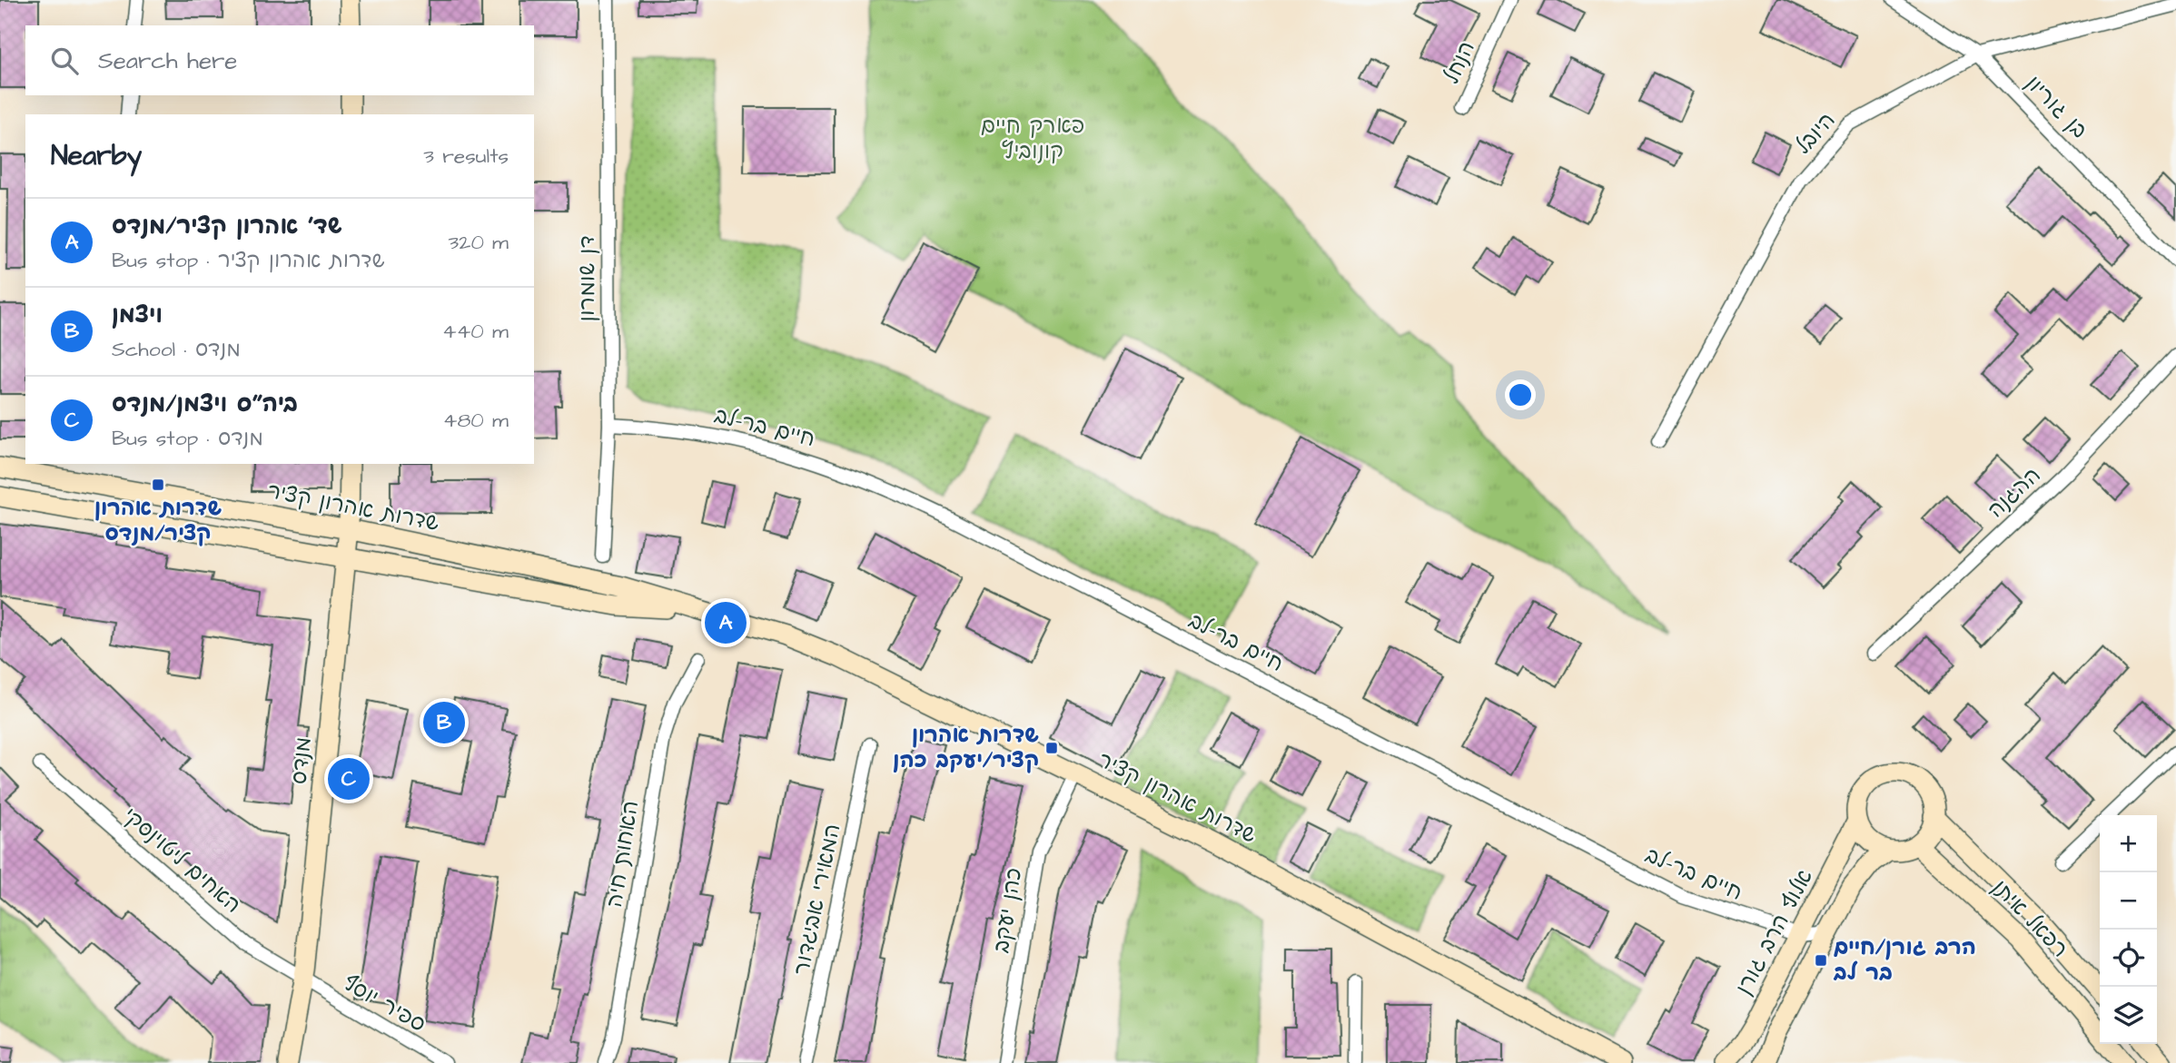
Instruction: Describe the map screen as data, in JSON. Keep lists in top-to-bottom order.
{
  "streets": {
    "street": [
      "הנחל",
      "בן גוריון",
      "היובל",
      "דן שומרון",
      "חיים בר-לב",
      "ההגנה",
      "שדרות אהרון קציר",
      "מנדס",
      "האחות חיה",
      "האחים ליטוינסקי",
      "המאירי אביגדור",
      "כהן יעקב",
      "רפאל איתן",
      "אלוף הרב גורן",
      "ספיר יוסף"
    ]
  },
  "crossings": [
    ["בן גוריון", "היובל"],
    ["דן שומרון", "חיים בר-לב"],
    ["חיים בר-לב", "אלוף הרב גורן"],
    ["שדרות אהרון קציר", "מנדס"],
    ["שדרות אהרון קציר", "כהן יעקב"],
    ["מנדס", "האחים ליטוינסקי"],
    ["מנדס", "ספיר יוסף"],
    ["האחים ליטוינסקי", "ספיר יוסף"],
    ["רפאל איתן", "אלוף הרב גורן"]
  ],
  "parks": ["פארק חיים קונוביץ"],
  "places": {
    "transit": ["שדרות אהרון קציר/מנדס", "שדרות אהרון קציר/יעקב כהן", "הרב גורן/חיים בר לב"]
  },
  "page": {
    "search": "Search here",
    "heading": ["Nearby", "3 results"],
    "list": [
      {
        "mark": "A",
        "name": "שד׳ אהרון קציר/מנדס",
        "note": "Bus stop · שדרות אהרון קציר",
        "value": "320 m"
      },
      {
        "mark": "B",
        "name": "ויצמן",
        "note": "School · מנדס",
        "value": "440 m"
      },
      {
        "mark": "C",
        "name": "ביה״ס ויצמן/מנדס",
        "note": "Bus stop · מנדס",
        "value": "480 m"
      }
    ],
    "pins": ["A", "B", "C"],
    "map_buttons": ["+", "−"]
  }
}
